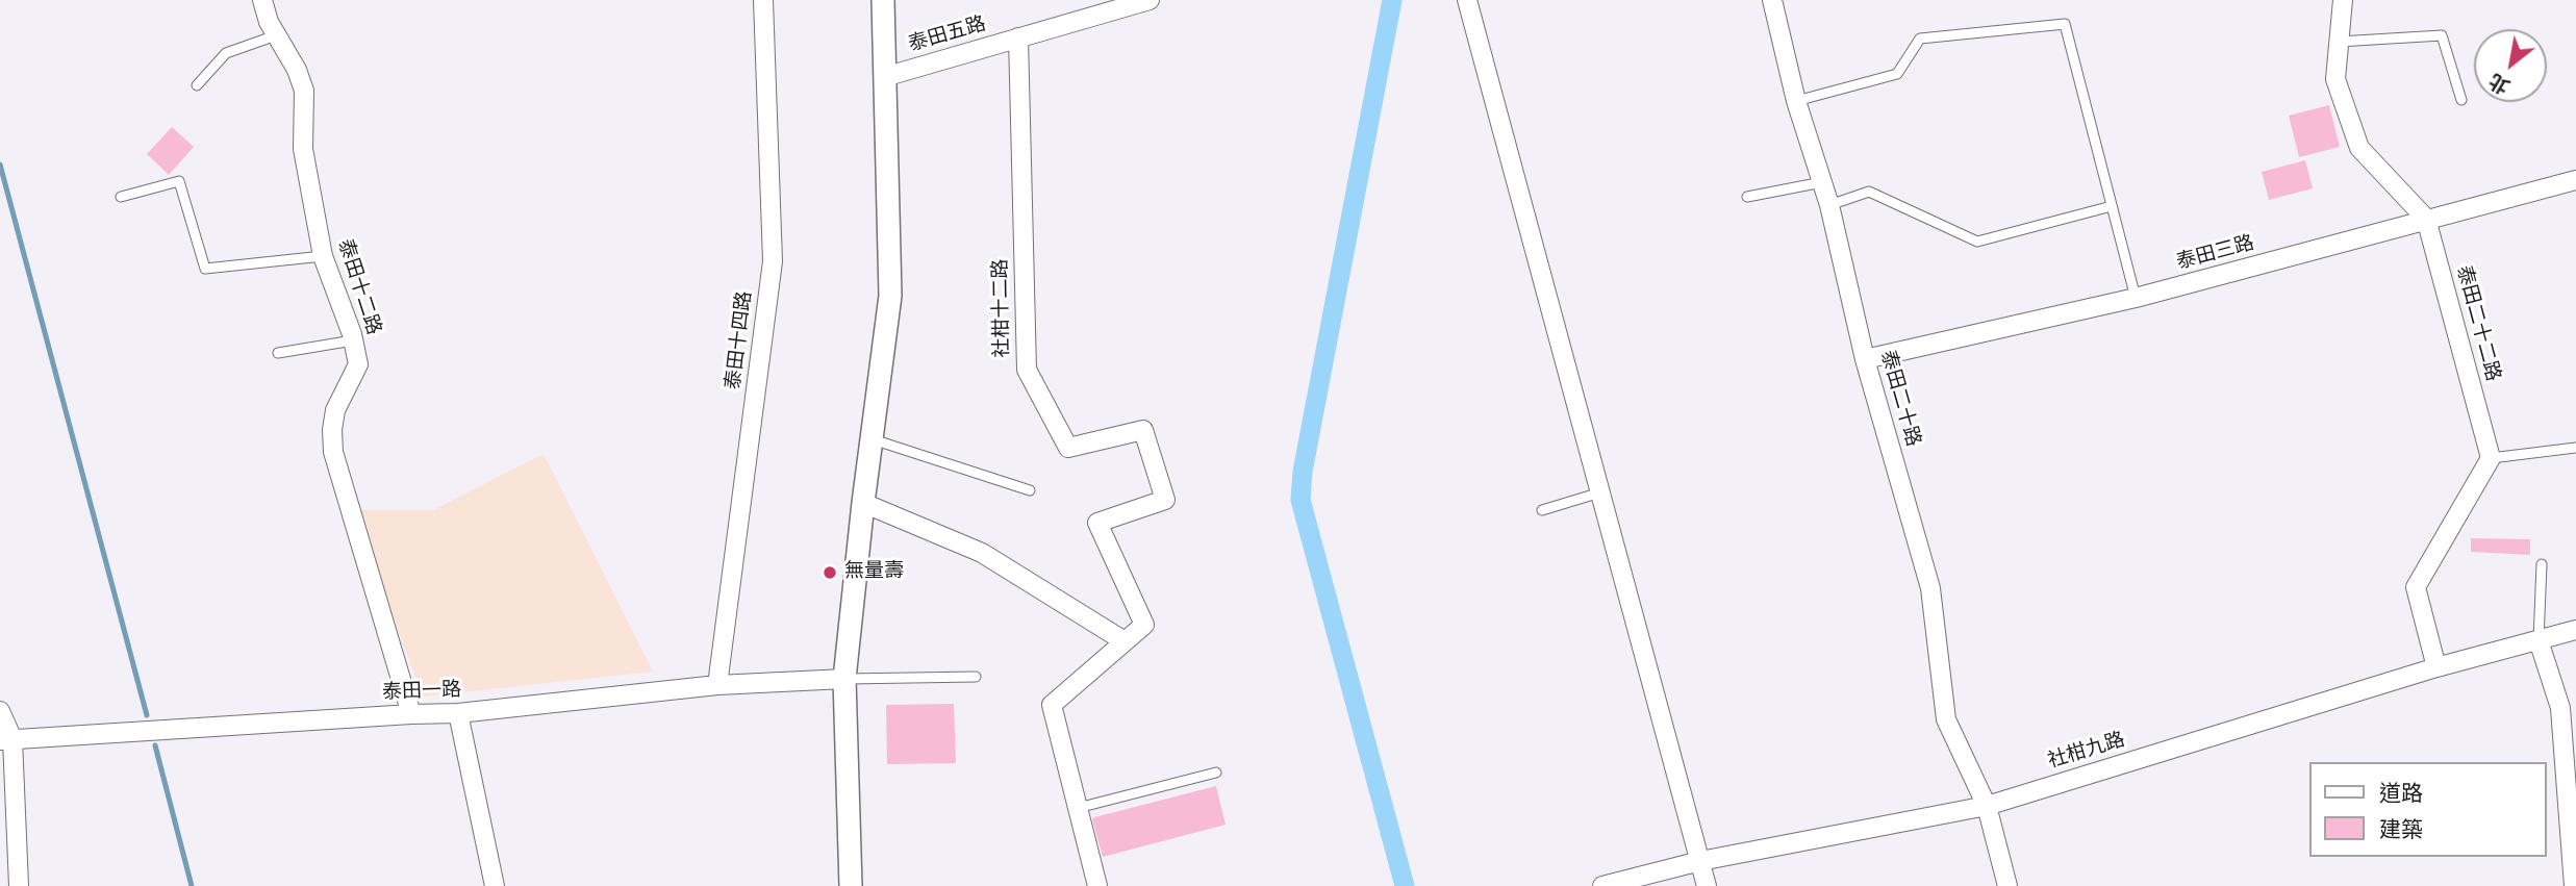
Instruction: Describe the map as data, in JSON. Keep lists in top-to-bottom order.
{
  "streets": {
    "street": [
      "泰田五路",
      "泰田三路",
      "泰田十二路",
      "社柑十二路",
      "泰田二十二路",
      "泰田十四路",
      "泰田二十路",
      "泰田一路",
      "社柑九路"
    ]
  },
  "crossings": [
    ["泰田五路", "社柑十二路"],
    ["泰田三路", "泰田二十二路"],
    ["泰田三路", "泰田二十路"],
    ["泰田十二路", "泰田一路"],
    ["泰田十四路", "泰田一路"],
    ["泰田二十路", "社柑九路"]
  ],
  "places": ["無量壽"],
  "legend": ["道路", "建築"],
  "north": "bottom left"
}
